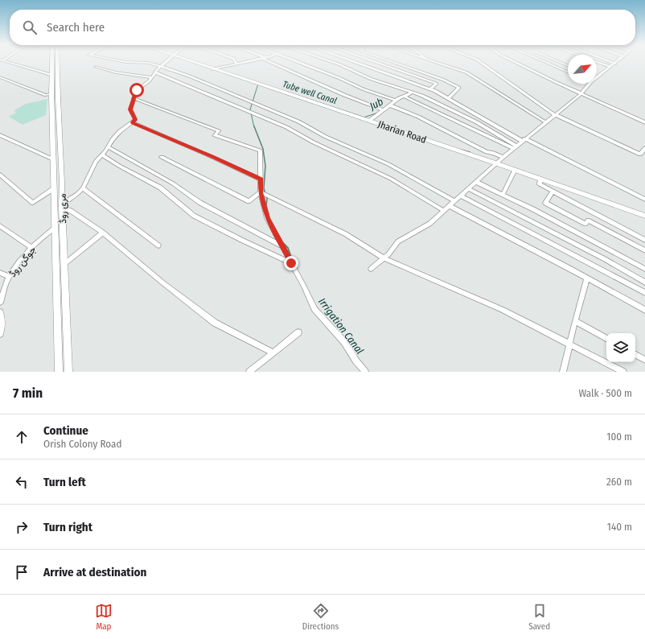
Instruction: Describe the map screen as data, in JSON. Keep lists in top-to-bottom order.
{
  "streets": {
    "main road": ["Jharian Road", "مری روڈ"],
    "street": ["جوگن روڈ"]
  },
  "crossings": [
    ["مری روڈ", "جوگن روڈ"]
  ],
  "water": ["Tube well Canal", "Jub", "Irrigation Canal"],
  "north": "top right",
  "page": {
    "search": "Search here",
    "heading": ["7 min", "Walk · 500 m"],
    "list": [
      ["Continue", "Orish Colony Road", "100 m"],
      ["Turn left", "260 m"],
      ["Turn right", "140 m"],
      "Arrive at destination"
    ],
    "nav": ["Map", "Directions", "Saved"]
  }
}
